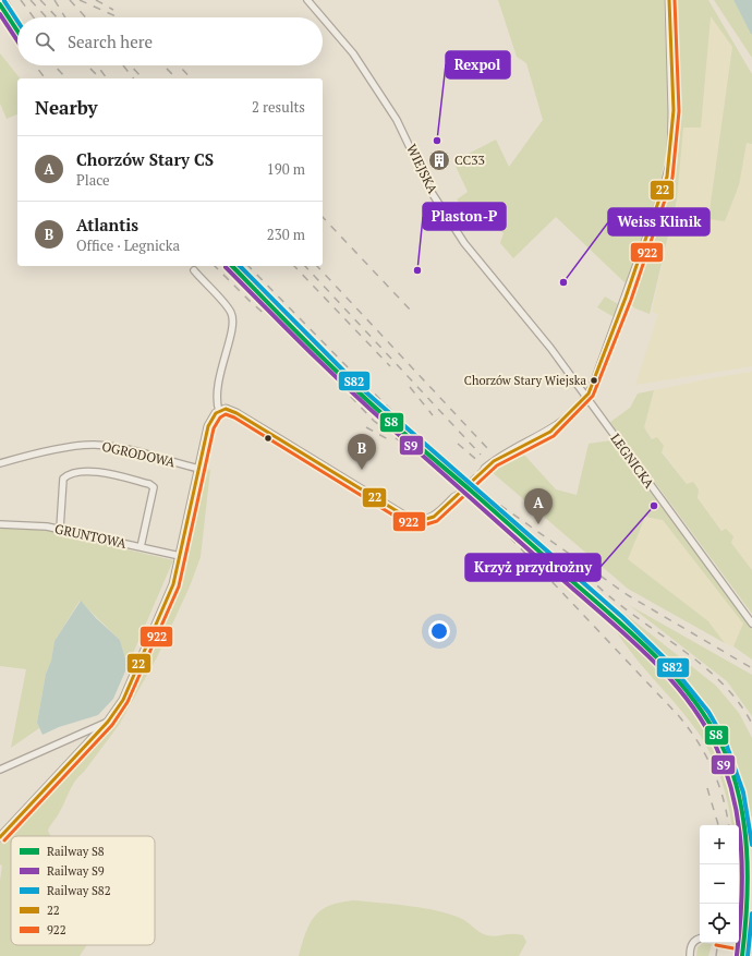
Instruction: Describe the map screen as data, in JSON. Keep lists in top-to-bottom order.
{
  "streets": {
    "street": [
      "WIEJSKA",
      "OGRODOWA",
      "LEGNICKA",
      "GRUNTOWA"
    ]
  },
  "crossings": [
    ["WIEJSKA", "LEGNICKA"]
  ],
  "places": {
    "other": [
      "Rexpol",
      "Plaston-P",
      "Weiss Klinik",
      "Chorzów Stary Wiejska",
      "Krzyż przydrożny"
    ],
    "building": ["CC33"]
  },
  "lines": [
    "transit line 22",
    "transit line 922",
    "rail line S82",
    "rail line S8",
    "rail line S9"
  ],
  "legend": [
    "Railway S8",
    "Railway S9",
    "Railway S82",
    "22",
    "922"
  ],
  "page": {
    "search": "Search here",
    "heading": ["Nearby", "2 results"],
    "list": [
      {
        "mark": "A",
        "name": "Chorzów Stary CS",
        "note": "Place",
        "value": "190 m"
      },
      {
        "mark": "B",
        "name": "Atlantis",
        "note": "Office · Legnicka",
        "value": "230 m"
      }
    ],
    "pins": ["B", "A"],
    "map_buttons": ["+", "−"]
  }
}
